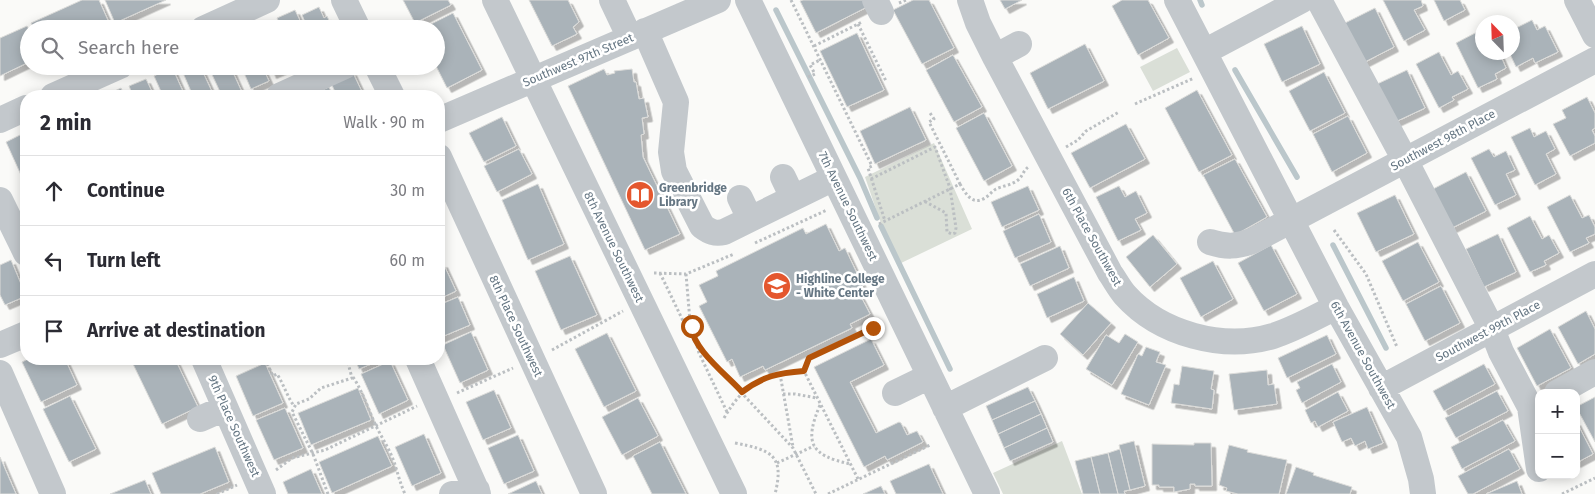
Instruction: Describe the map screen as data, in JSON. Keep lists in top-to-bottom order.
{
  "streets": {
    "street": [
      "Southwest 97th Street",
      "Southwest 98th Place",
      "7th Avenue Southwest",
      "6th Place Southwest",
      "8th Avenue Southwest",
      "8th Place Southwest",
      "Southwest 99th Place",
      "6th Avenue Southwest",
      "9th Place Southwest"
    ]
  },
  "crossings": [
    ["Southwest 97th Street", "8th Avenue Southwest"],
    ["Southwest 98th Place", "6th Avenue Southwest"],
    ["6th Place Southwest", "6th Avenue Southwest"],
    ["Southwest 99th Place", "6th Avenue Southwest"]
  ],
  "places": {
    "library": ["Greenbridge Library"],
    "school or university": ["Highline College - White Center"]
  },
  "north": "top left",
  "page": {
    "search": "Search here",
    "heading": ["2 min", "Walk · 90 m"],
    "list": [
      ["Continue", "30 m"],
      ["Turn left", "60 m"],
      "Arrive at destination"
    ],
    "map_buttons": ["+", "−"]
  }
}
